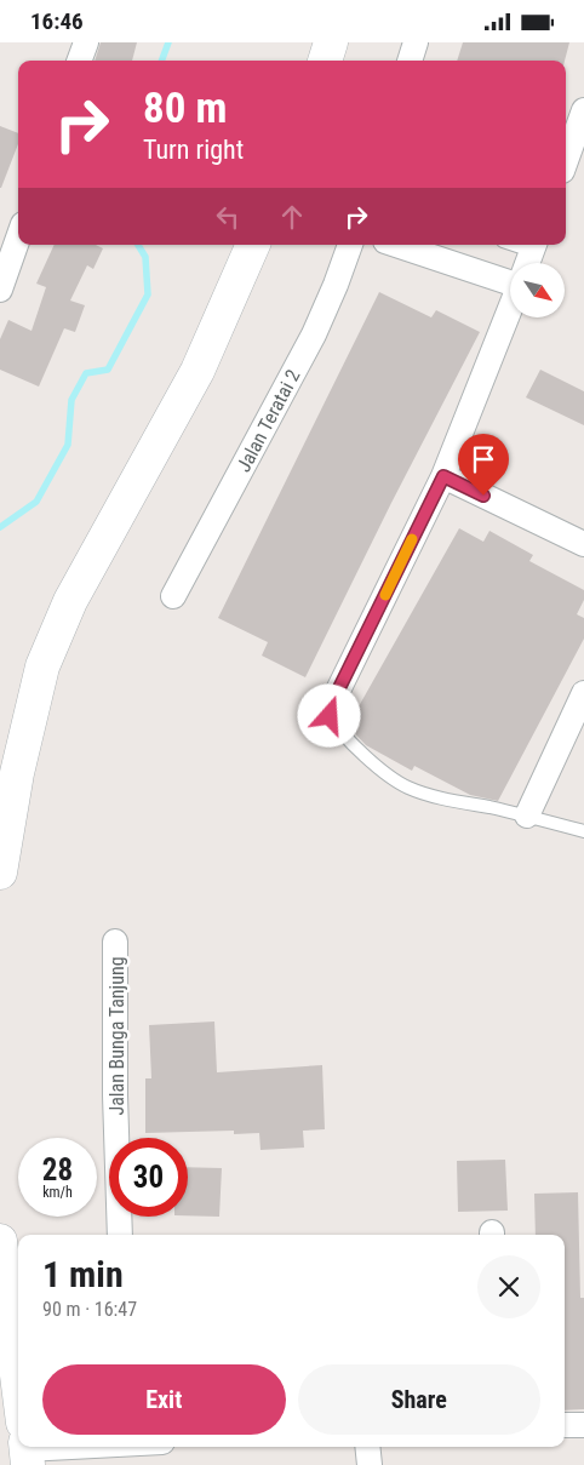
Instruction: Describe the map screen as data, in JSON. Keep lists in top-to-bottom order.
{
  "streets": {
    "street": ["Jalan Teratai 2", "Jalan Bunga Tanjung"]
  },
  "north": "bottom right",
  "page": {
    "status": "16:46",
    "turn": ["80 m", "Turn right"],
    "speed": "28 km/h",
    "limit": "30",
    "heading": ["1 min", "90 m · 16:47"],
    "buttons": ["Exit", "Share"]
  }
}
